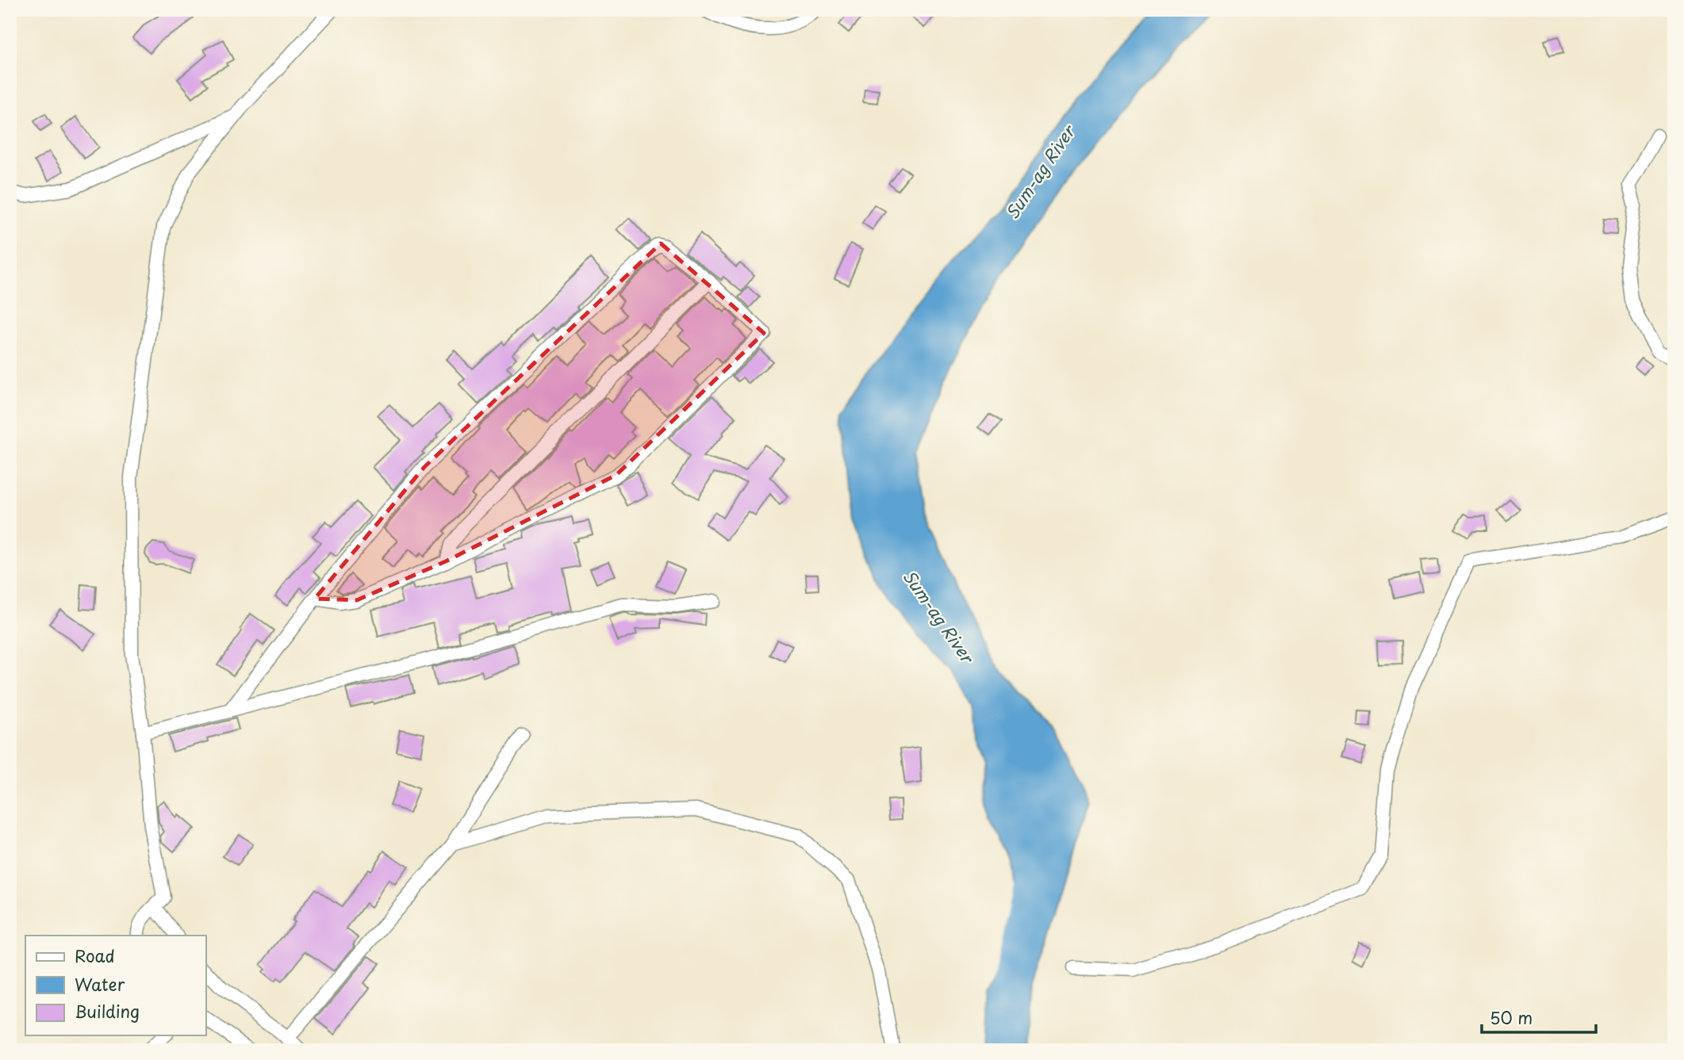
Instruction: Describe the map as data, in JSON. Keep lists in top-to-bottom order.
{
  "water": ["Sum-ag River"],
  "legend": ["Road", "Water", "Building"],
  "scale_bar": "50 m"
}
